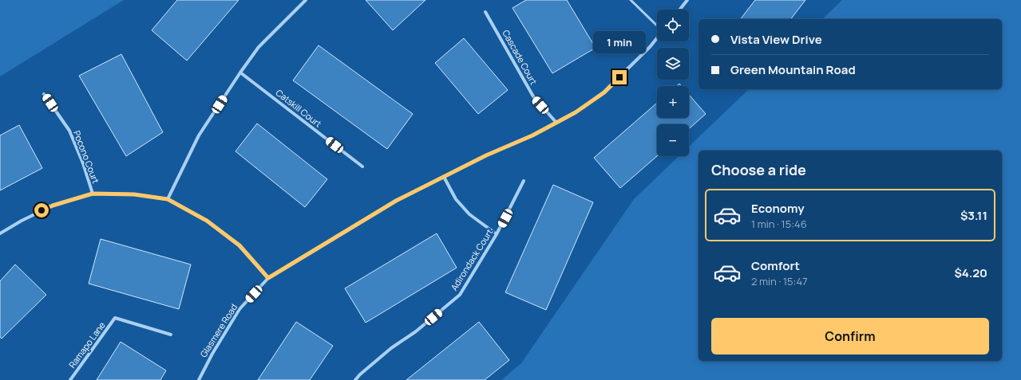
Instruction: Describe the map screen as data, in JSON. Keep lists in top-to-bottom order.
{
  "streets": {
    "street": [
      "Cascade Court",
      "Catskill Court",
      "Pocono Court",
      "Adirondack Court",
      "Glasmere Road",
      "Ramapo Lane"
    ]
  },
  "crossings": [
    ["Cascade Court", "Glasmere Road"]
  ],
  "page": {
    "map_buttons": ["+", "−"],
    "banner": ["Vista View Drive", "Green Mountain Road"],
    "bubble": "1 min",
    "heading": "Choose a ride",
    "list": [
      {
        "name": "Economy",
        "note": "1 min · 15:46",
        "value": "$3.11"
      },
      {
        "name": "Comfort",
        "note": "2 min · 15:47",
        "value": "$4.20"
      }
    ],
    "buttons": "Confirm"
  }
}
